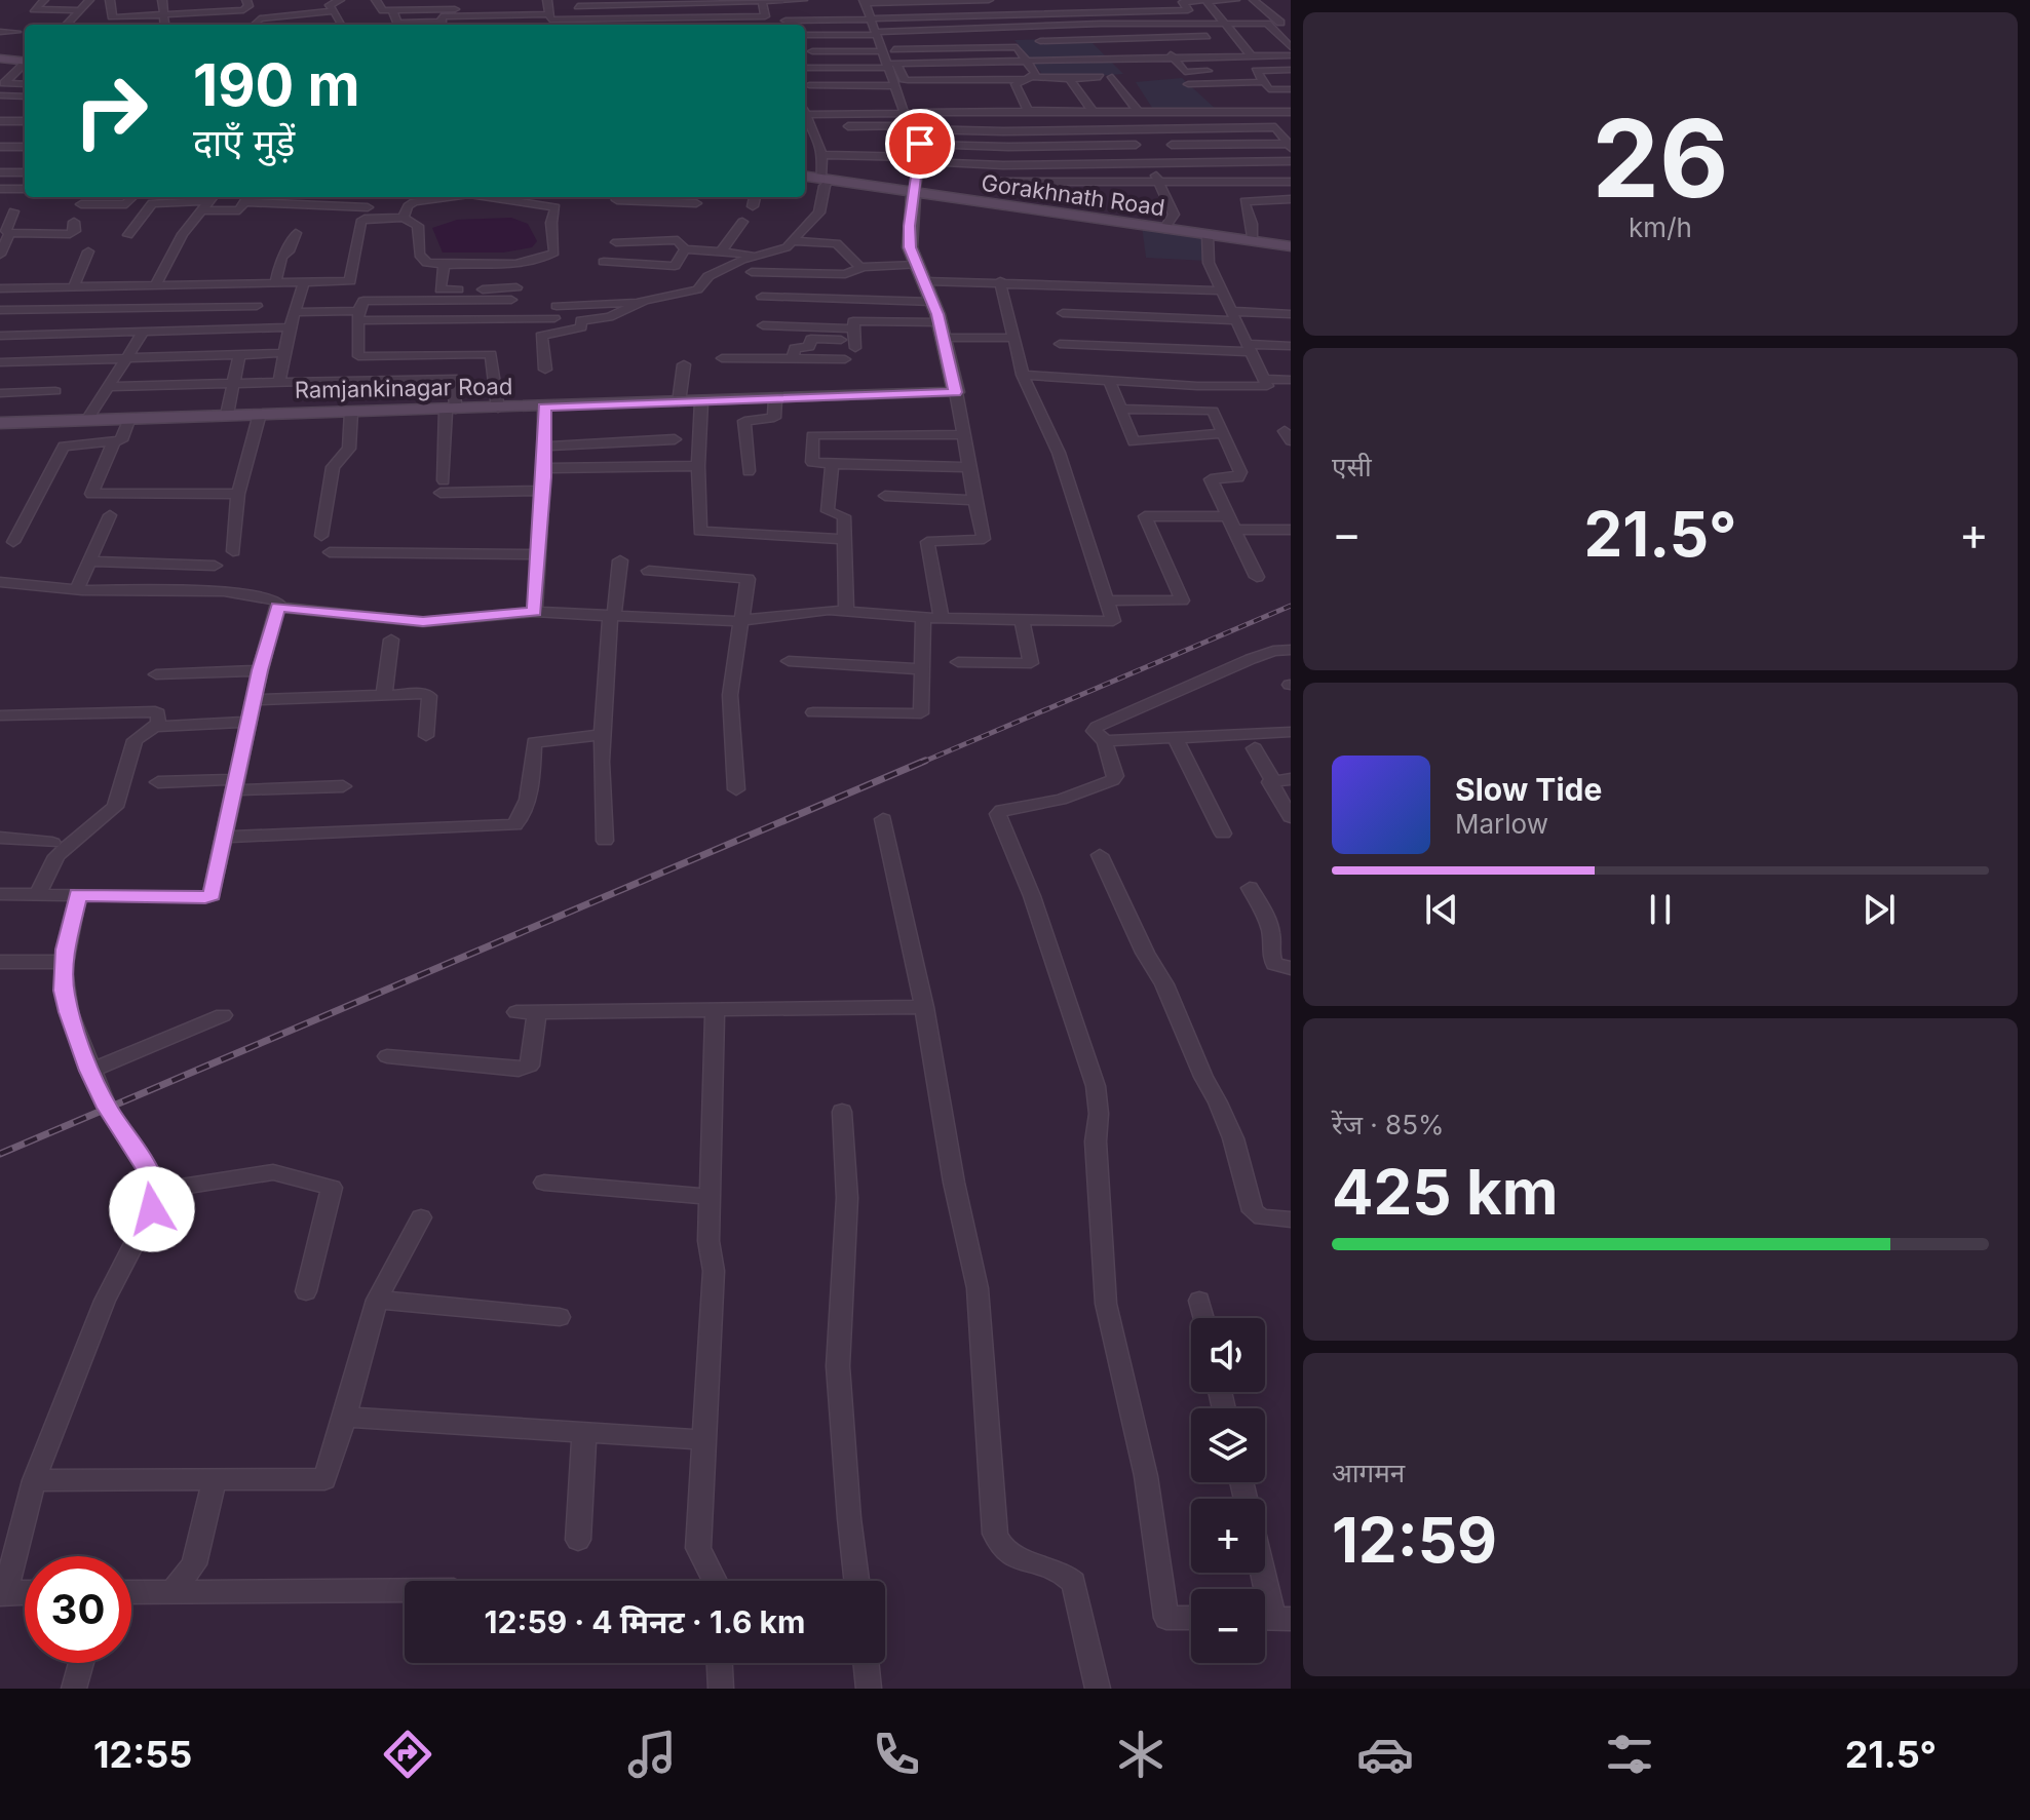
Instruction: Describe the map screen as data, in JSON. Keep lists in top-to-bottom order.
{
  "streets": {
    "street": ["Gorakhnath Road", "Ramjankinagar Road"]
  },
  "page": {
    "tile": [
      ["26", "km/h"],
      "एसी",
      ["रेंज · 85%", "425 km"],
      ["आगमन", "12:59"]
    ],
    "turn": ["190 m", "दाएँ मुड़ें"],
    "heat": ["−", "21.5°", "+"],
    "song": ["Slow Tide", "Marlow"],
    "map_buttons": ["+", "−"],
    "limit": "30",
    "trip": "12:59 · 4 मिनट · 1.6 km",
    "tabs": ["12:55", "21.5°"]
  }
}
